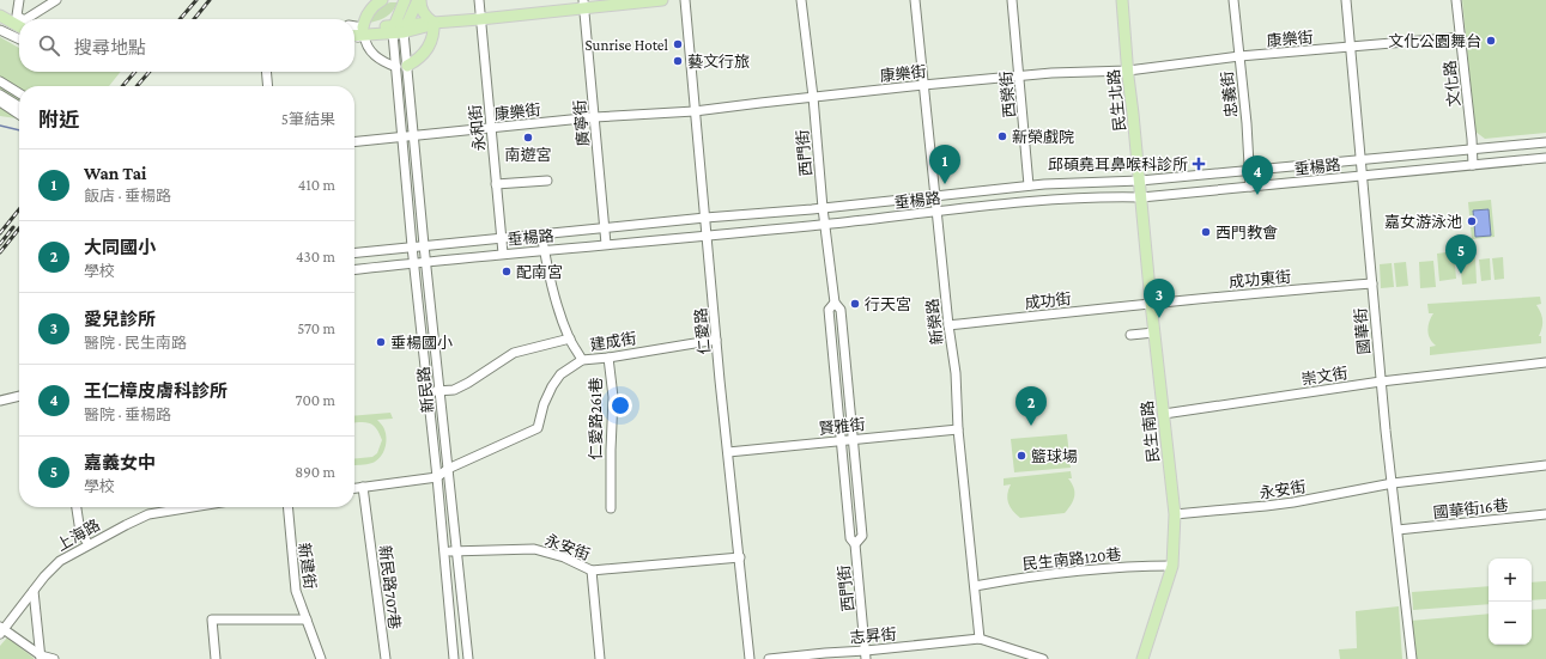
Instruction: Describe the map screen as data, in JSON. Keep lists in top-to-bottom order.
{
  "streets": {
    "main road": ["民生北路", "民生南路"],
    "street": [
      "康樂街",
      "文化路",
      "西榮街",
      "忠義街",
      "廣寧街",
      "永和街",
      "西門街",
      "垂楊路",
      "成功東街",
      "成功街",
      "新榮路",
      "仁愛路",
      "國華街",
      "建成街",
      "崇文街",
      "新民路",
      "仁愛路261巷",
      "賢雅街",
      "永安街",
      "國華街16巷",
      "上海路",
      "民生南路120巷",
      "新建街",
      "新民路707巷",
      "志昇街"
    ]
  },
  "crossings": [
    ["康樂街", "文化路"],
    ["康樂街", "西榮街"],
    ["康樂街", "忠義街"],
    ["康樂街", "民生北路"],
    ["康樂街", "廣寧街"],
    ["康樂街", "永和街"],
    ["康樂街", "西門街"],
    ["康樂街", "新榮路"],
    ["康樂街", "仁愛路"],
    ["康樂街", "國華街"],
    ["康樂街", "新民路"],
    ["文化路", "垂楊路"],
    ["西榮街", "垂楊路"],
    ["忠義街", "垂楊路"],
    ["民生北路", "垂楊路"],
    ["民生北路", "民生南路"],
    ["廣寧街", "垂楊路"],
    ["永和街", "垂楊路"],
    ["西門街", "垂楊路"],
    ["西門街", "賢雅街"],
    ["西門街", "志昇街"],
    ["垂楊路", "新榮路"],
    ["垂楊路", "仁愛路"],
    ["垂楊路", "國華街"],
    ["垂楊路", "新民路"],
    ["垂楊路", "民生南路"],
    ["成功東街", "成功街"],
    ["成功東街", "國華街"],
    ["成功東街", "民生南路"],
    ["成功街", "新榮路"],
    ["成功街", "民生南路"],
    ["新榮路", "賢雅街"],
    ["新榮路", "民生南路120巷"],
    ["新榮路", "志昇街"],
    ["仁愛路", "建成街"],
    ["仁愛路", "賢雅街"],
    ["仁愛路", "永安街"],
    ["國華街", "崇文街"],
    ["國華街", "永安街"],
    ["國華街", "國華街16巷"],
    ["建成街", "新民路"],
    ["建成街", "仁愛路261巷"],
    ["崇文街", "民生南路"],
    ["新民路", "永安街"],
    ["民生南路", "永安街"],
    ["民生南路", "民生南路120巷"]
  ],
  "places": {
    "other": [
      "文化公園舞台",
      "Sunrise Hotel",
      "藝文行旅",
      "新榮戲院",
      "南遊宮",
      "嘉女游泳池",
      "西門教會",
      "配南宮",
      "行天宮",
      "垂楊國小",
      "籃球場"
    ],
    "health": ["邱碩堯耳鼻喉科診所"]
  },
  "page": {
    "search": "搜尋地點",
    "heading": ["附近", "5筆結果"],
    "pins": [
      "1",
      "4",
      "5",
      "3",
      "2"
    ],
    "list": [
      {
        "mark": "1",
        "name": "Wan Tai",
        "note": "飯店 · 垂楊路",
        "value": "410 m"
      },
      {
        "mark": "2",
        "name": "大同國小",
        "note": "學校",
        "value": "430 m"
      },
      {
        "mark": "3",
        "name": "愛兒診所",
        "note": "醫院 · 民生南路",
        "value": "570 m"
      },
      {
        "mark": "4",
        "name": "王仁樟皮膚科診所",
        "note": "醫院 · 垂楊路",
        "value": "700 m"
      },
      {
        "mark": "5",
        "name": "嘉義女中",
        "note": "學校",
        "value": "890 m"
      }
    ],
    "map_buttons": ["+", "−"]
  }
}
